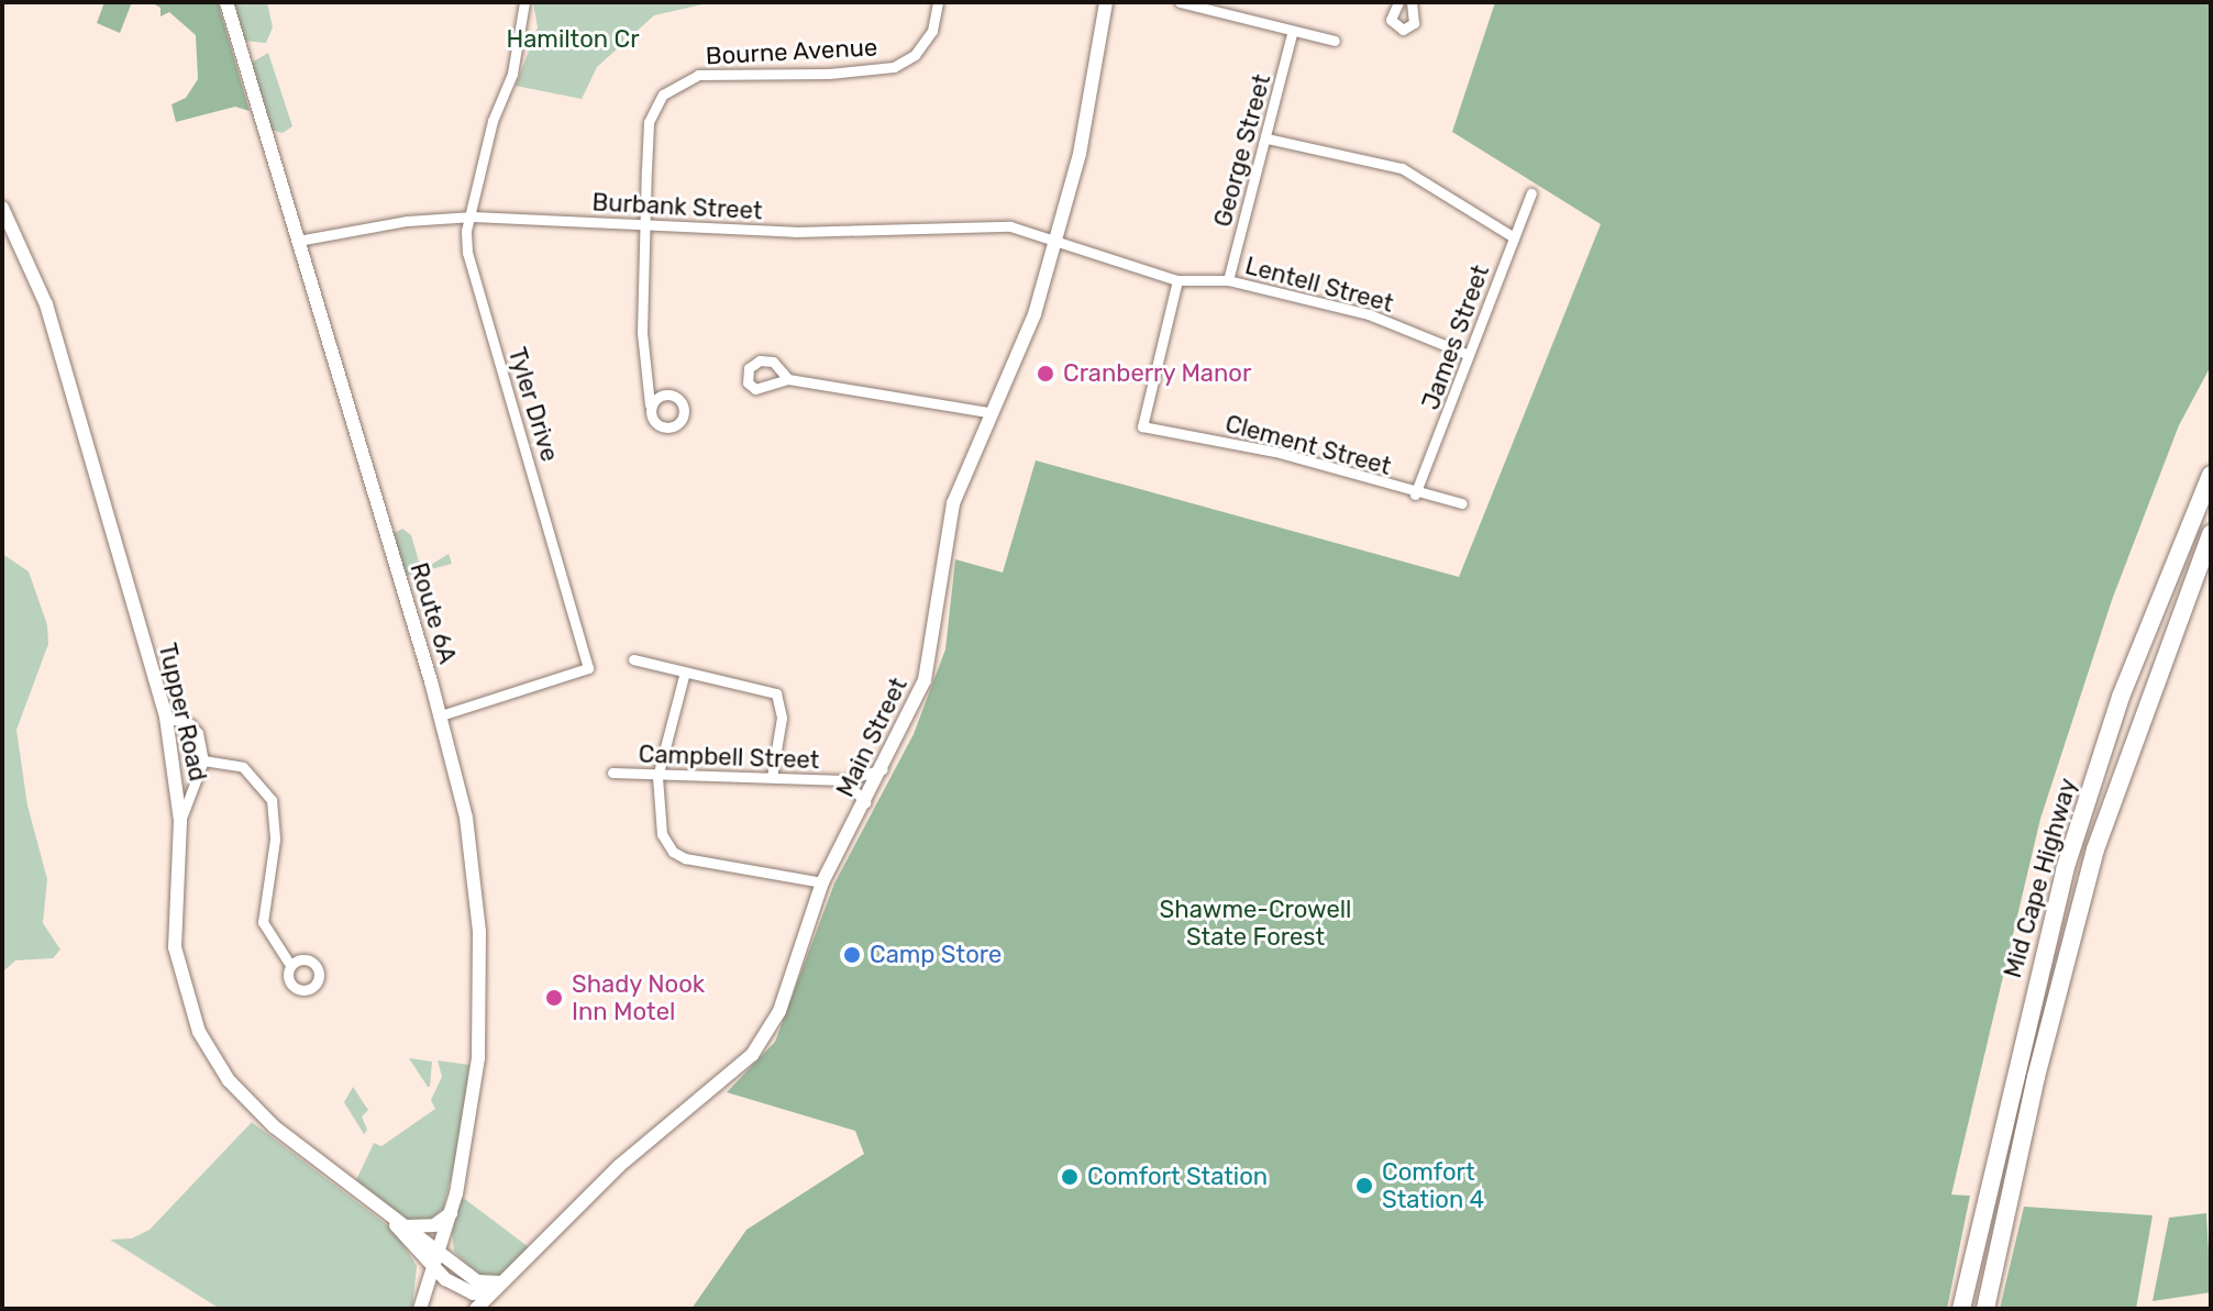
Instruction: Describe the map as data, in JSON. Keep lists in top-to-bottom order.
{
  "streets": {
    "highway": ["Mid Cape Highway"],
    "main road": ["Route 6A", "Tupper Road", "Main Street"],
    "street": [
      "Bourne Avenue",
      "George Street",
      "Burbank Street",
      "Lentell Street",
      "James Street",
      "Tyler Drive",
      "Clement Street",
      "Campbell Street"
    ]
  },
  "crossings": [
    ["Bourne Avenue", "Burbank Street"],
    ["George Street", "Lentell Street"],
    ["Burbank Street", "Lentell Street"],
    ["Burbank Street", "Tyler Drive"],
    ["Burbank Street", "Route 6A"],
    ["Burbank Street", "Main Street"],
    ["Lentell Street", "James Street"],
    ["Lentell Street", "Clement Street"],
    ["Lentell Street", "Main Street"],
    ["James Street", "Clement Street"],
    ["Tyler Drive", "Route 6A"],
    ["Route 6A", "Tupper Road"],
    ["Main Street", "Campbell Street"]
  ],
  "parks": ["Hamilton Cr", "Shawme-Crowell State Forest"],
  "places": [
    "Cranberry Manor",
    "Camp Store",
    "Shady Nook Inn Motel",
    "Comfort Station",
    "Comfort Station 4"
  ]
}
